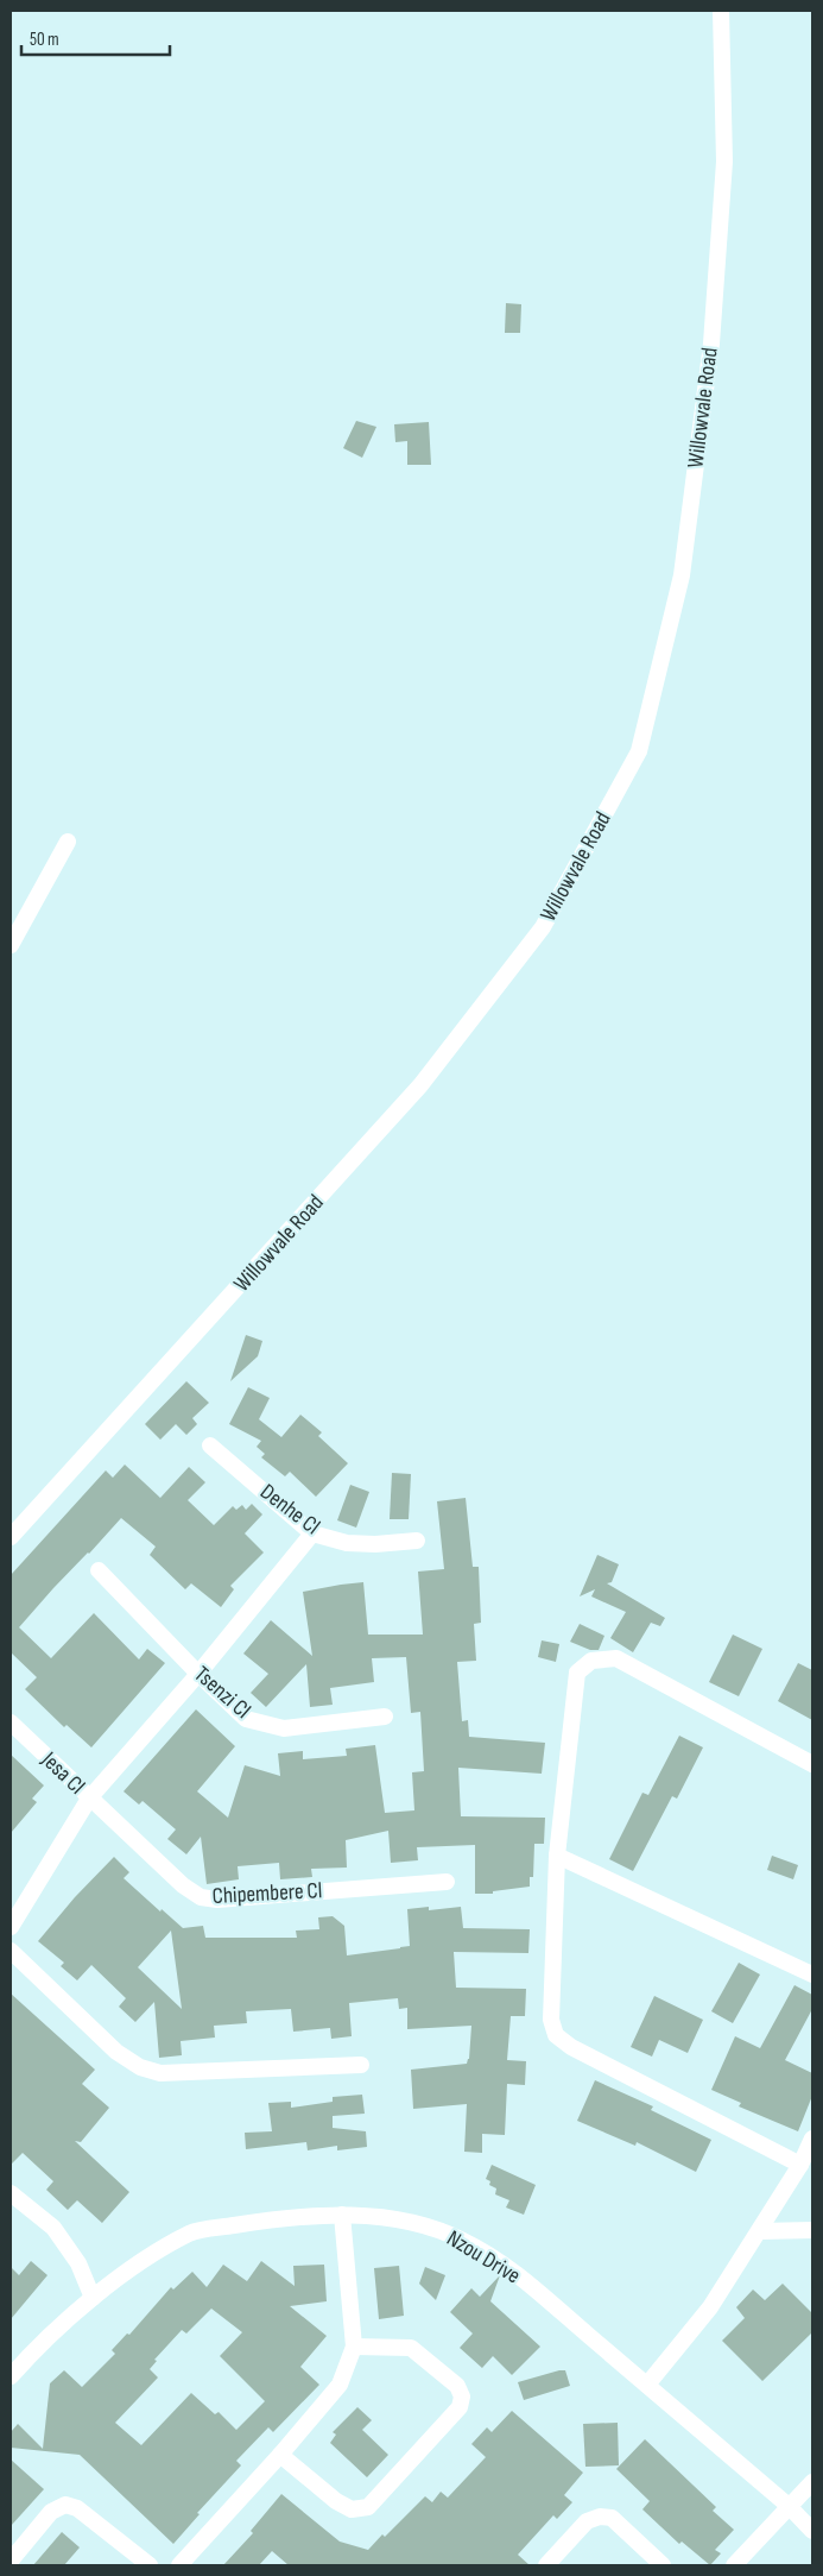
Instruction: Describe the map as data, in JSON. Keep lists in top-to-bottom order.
{
  "streets": {
    "street": [
      "Willowvale Road",
      "Denhe Cl",
      "Tsenzi Cl",
      "Jesa Cl",
      "Chipembere Cl",
      "Nzou Drive"
    ]
  },
  "crossings": [
    ["Jesa Cl", "Chipembere Cl"]
  ],
  "scale_bar": "50 m"
}
